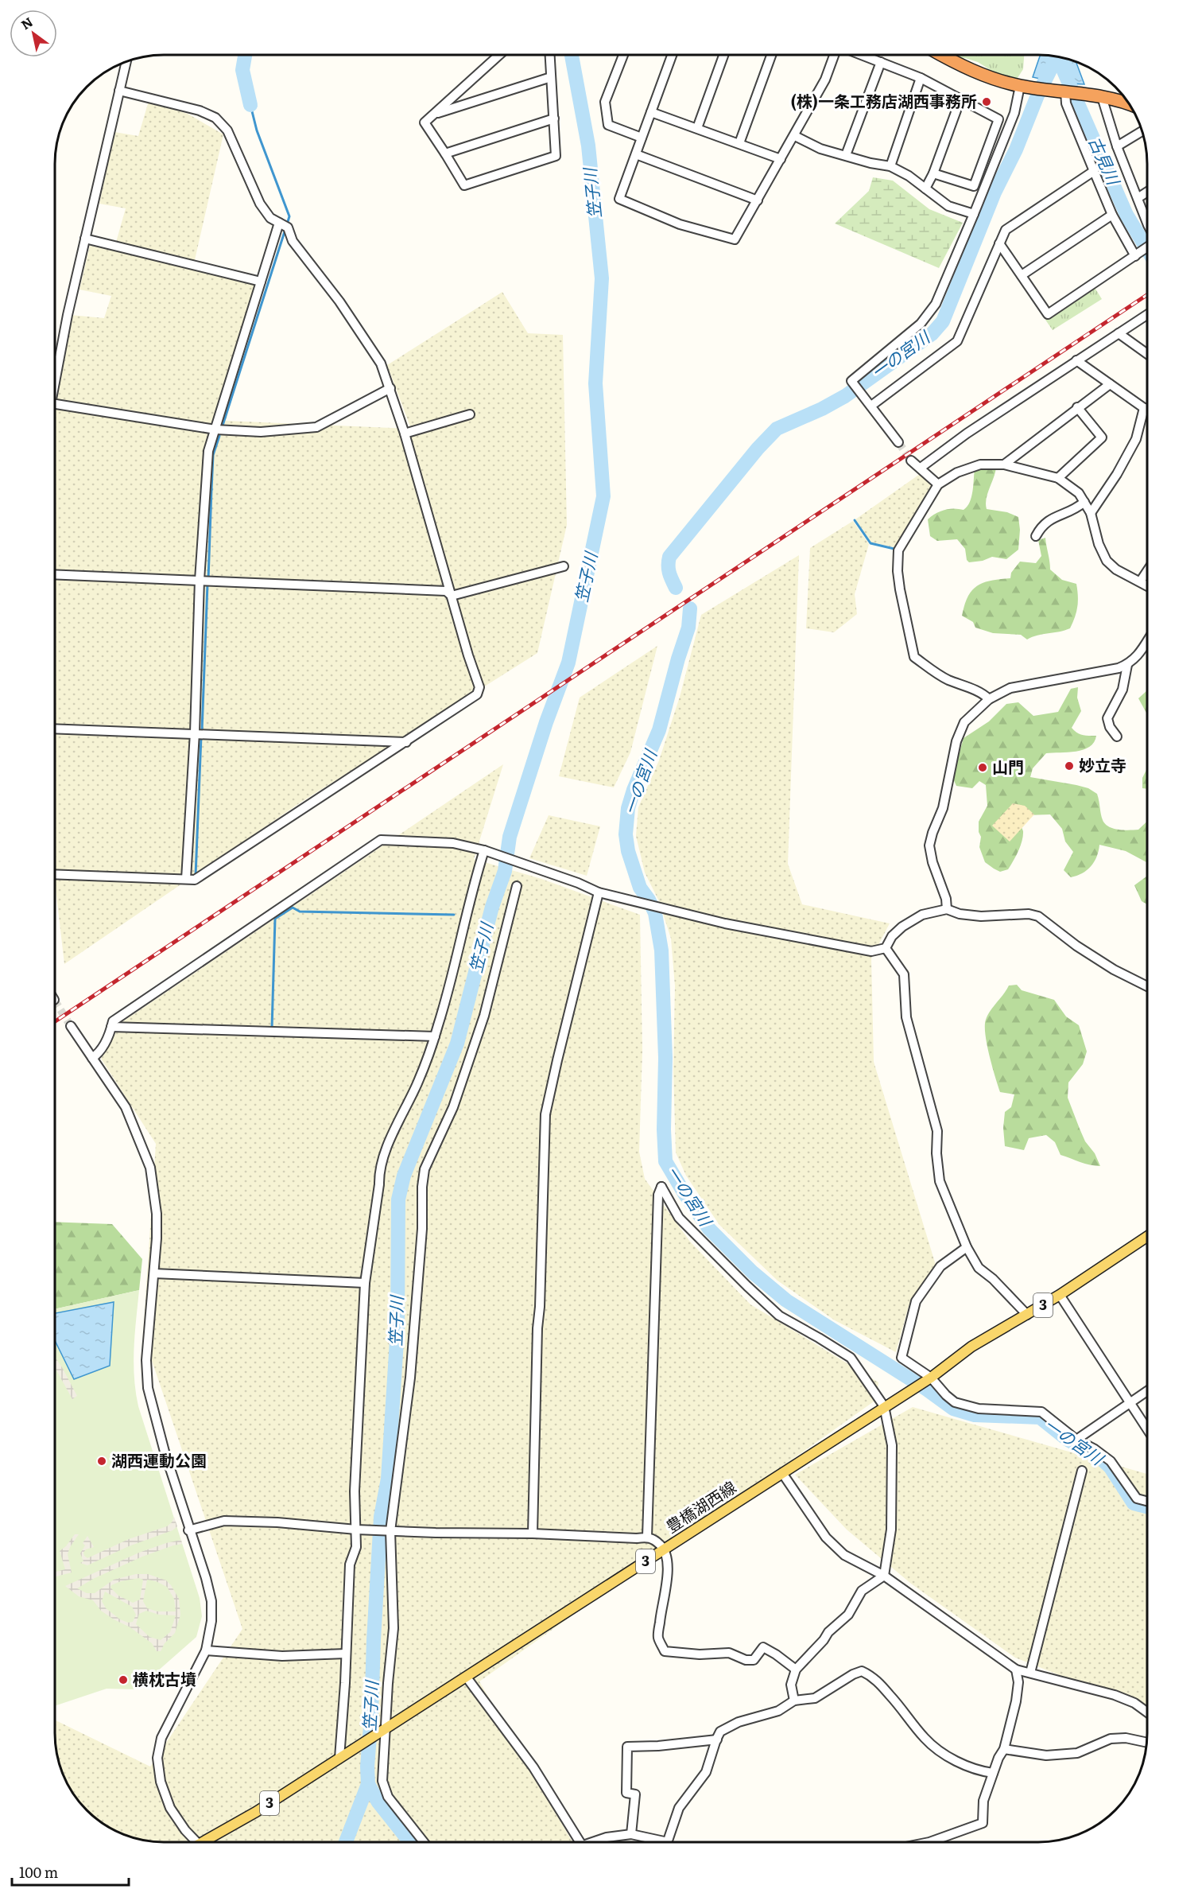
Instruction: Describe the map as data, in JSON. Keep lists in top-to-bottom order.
{
  "streets": {
    "main road": ["3", "豊橋湖西線"]
  },
  "water": ["古見川", "笠子川", "一の宮川"],
  "places": [
    "(株)一条工務店湖西事務所",
    "妙立寺",
    "山門",
    "湖西運動公園",
    "横枕古墳"
  ],
  "scale_bar": "100 m",
  "north": "top left"
}
